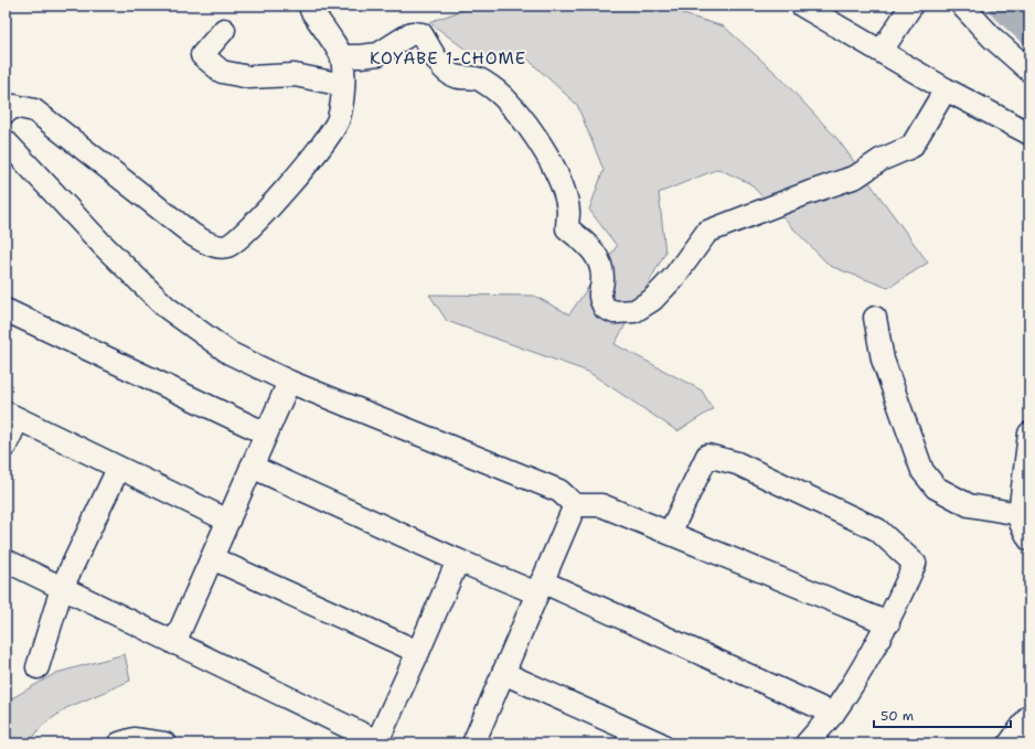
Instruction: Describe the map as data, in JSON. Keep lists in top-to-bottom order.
{
  "districts": ["KOYABE 1-CHOME"],
  "scale_bar": "50 m"
}
